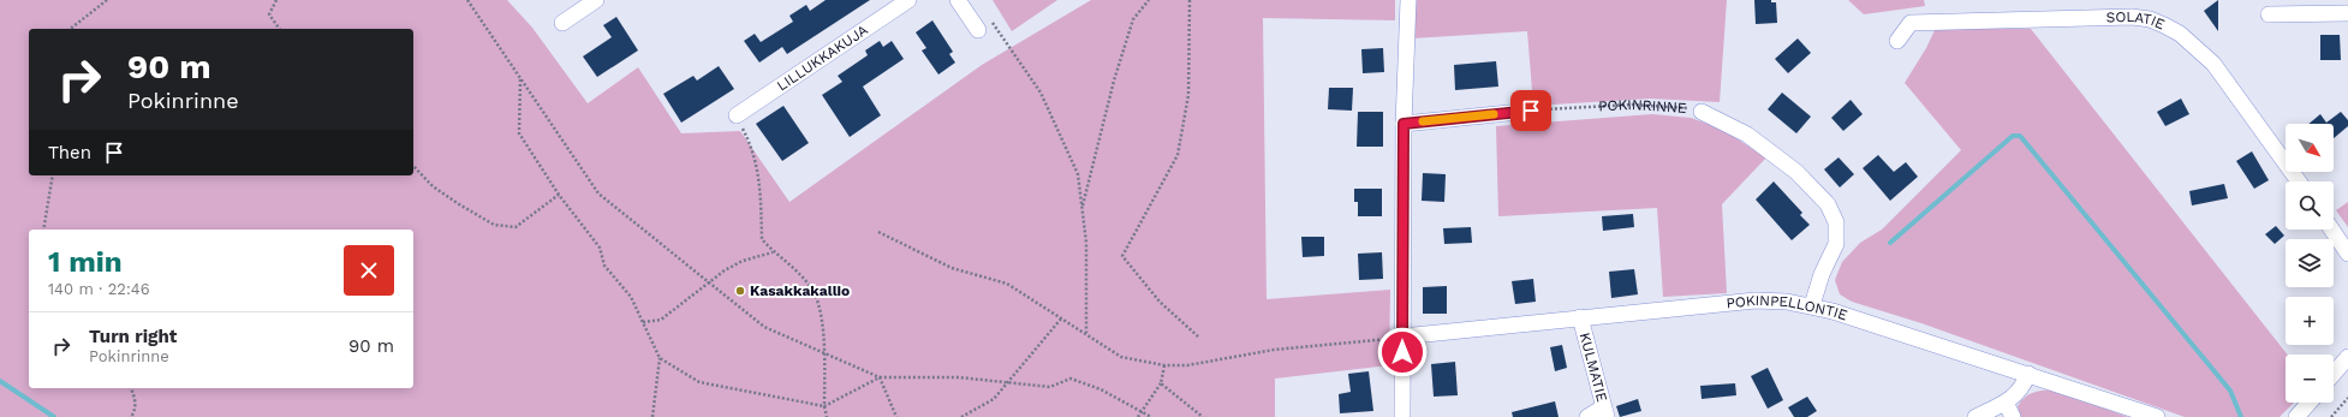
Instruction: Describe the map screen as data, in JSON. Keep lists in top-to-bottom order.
{
  "streets": {
    "street": [
      "SOLATIE",
      "LILLUKKAKUJA",
      "POKINRINNE",
      "POKINPELLONTIE",
      "KULMATIE"
    ]
  },
  "crossings": [
    ["POKINRINNE", "POKINPELLONTIE"],
    ["POKINPELLONTIE", "KULMATIE"]
  ],
  "places": ["Kasakkakallio"],
  "north": "bottom right",
  "page": {
    "turn": ["90 m", "Pokinrinne"],
    "map_buttons": ["+", "−"],
    "then": "Then",
    "heading": ["1 min", "140 m · 22:46"],
    "list": [
      {
        "name": "Turn right",
        "note": "Pokinrinne",
        "value": "90 m"
      }
    ]
  }
}
